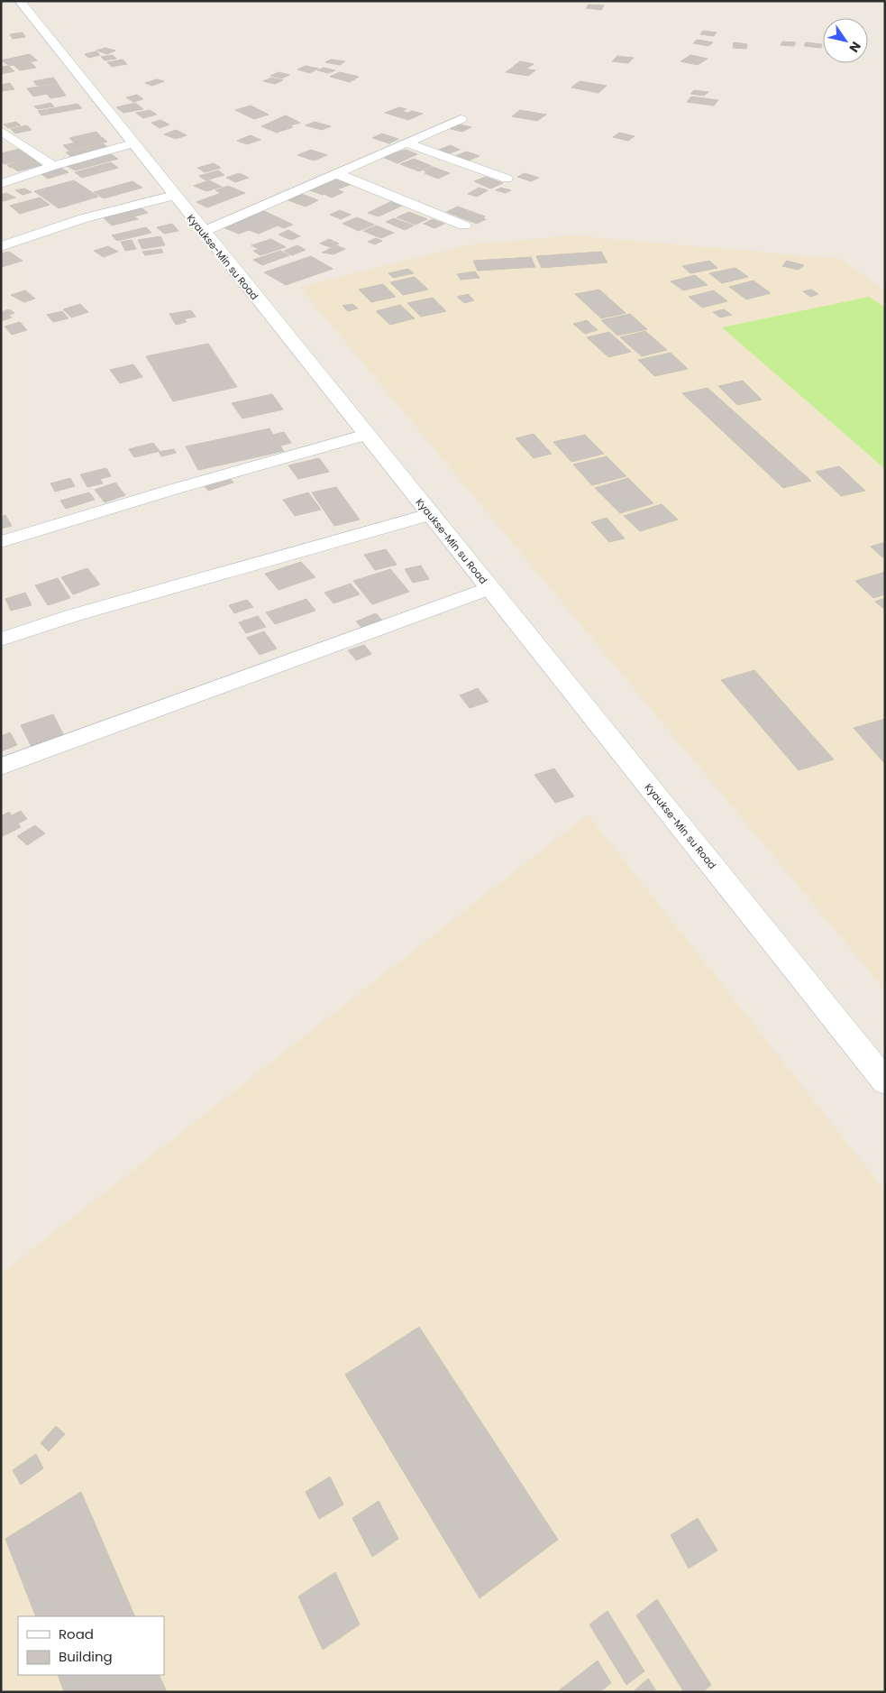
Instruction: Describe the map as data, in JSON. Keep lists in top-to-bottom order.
{
  "streets": {
    "street": ["Kyaukse-Min su Road"]
  },
  "legend": ["Road", "Building"],
  "north": "bottom right"
}
